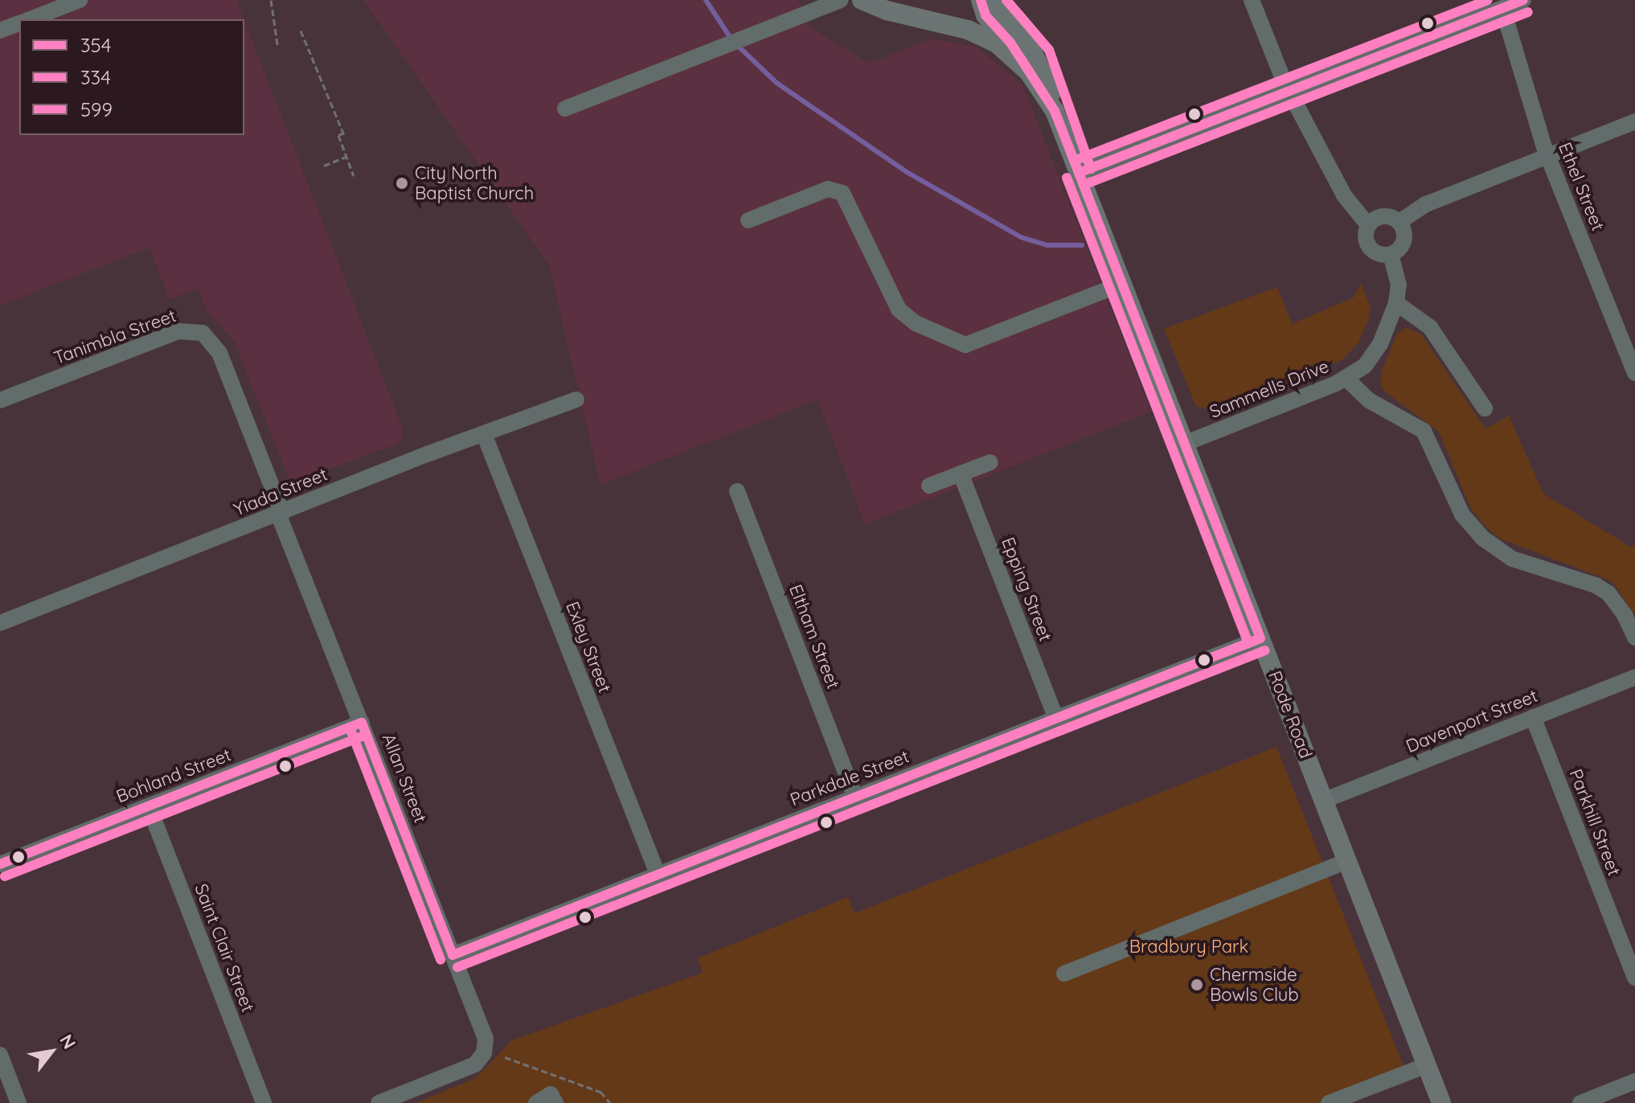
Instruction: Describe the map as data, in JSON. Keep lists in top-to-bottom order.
{
  "streets": {
    "main road": ["Rode Road"],
    "street": [
      "Ethel Street",
      "Tanimbla Street",
      "Sammells Drive",
      "Yiada Street",
      "Epping Street",
      "Eltham Street",
      "Exley Street",
      "Davenport Street",
      "Bohland Street",
      "Allan Street",
      "Parkdale Street",
      "Parkhill Street",
      "Saint Clair Street"
    ]
  },
  "crossings": [
    ["Tanimbla Street", "Yiada Street"],
    ["Tanimbla Street", "Allan Street"],
    ["Sammells Drive", "Rode Road"],
    ["Yiada Street", "Exley Street"],
    ["Yiada Street", "Allan Street"],
    ["Epping Street", "Parkdale Street"],
    ["Eltham Street", "Parkdale Street"],
    ["Exley Street", "Parkdale Street"],
    ["Rode Road", "Davenport Street"],
    ["Rode Road", "Parkdale Street"],
    ["Davenport Street", "Parkhill Street"],
    ["Bohland Street", "Allan Street"],
    ["Bohland Street", "Saint Clair Street"],
    ["Allan Street", "Parkdale Street"]
  ],
  "parks": ["Bradbury Park"],
  "places": ["City North Baptist Church", "Chermside Bowls Club"],
  "lines": ["transit line 354", "transit line 599", "transit line 334"],
  "legend": ["354", "334", "599"],
  "north": "top right"
}
